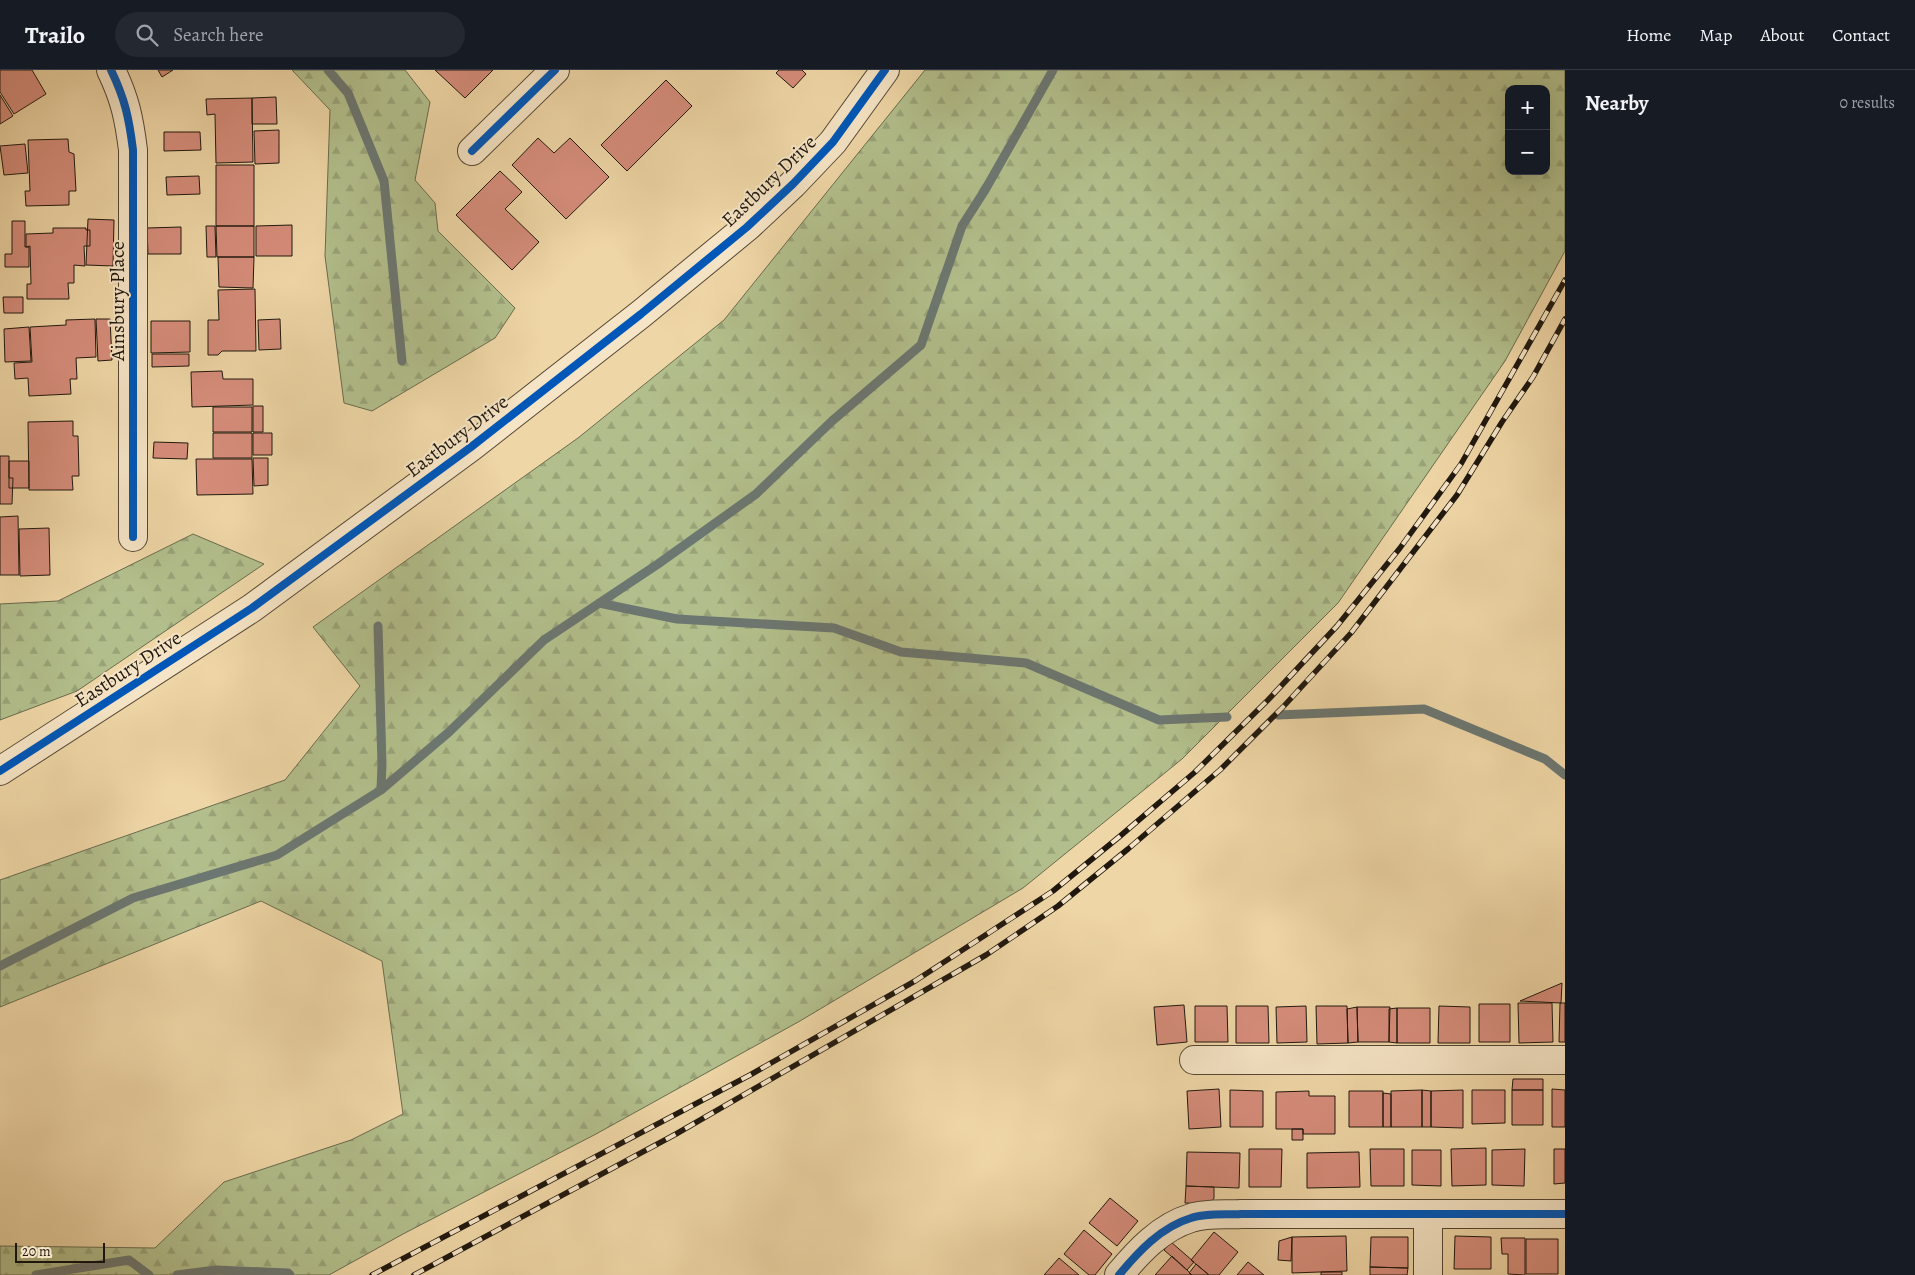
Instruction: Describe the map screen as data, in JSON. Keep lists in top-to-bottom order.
{
  "streets": {
    "street": ["Eastbury Drive", "Ainsbury Place"]
  },
  "scale_bar": "20 m",
  "page": {
    "header": "Trailo",
    "search": "Search here",
    "nav": [
      "Home",
      "Map",
      "About",
      "Contact"
    ],
    "heading": ["Nearby", "0 results"],
    "map_buttons": ["+", "−"],
    "scale": "20 m"
  }
}
